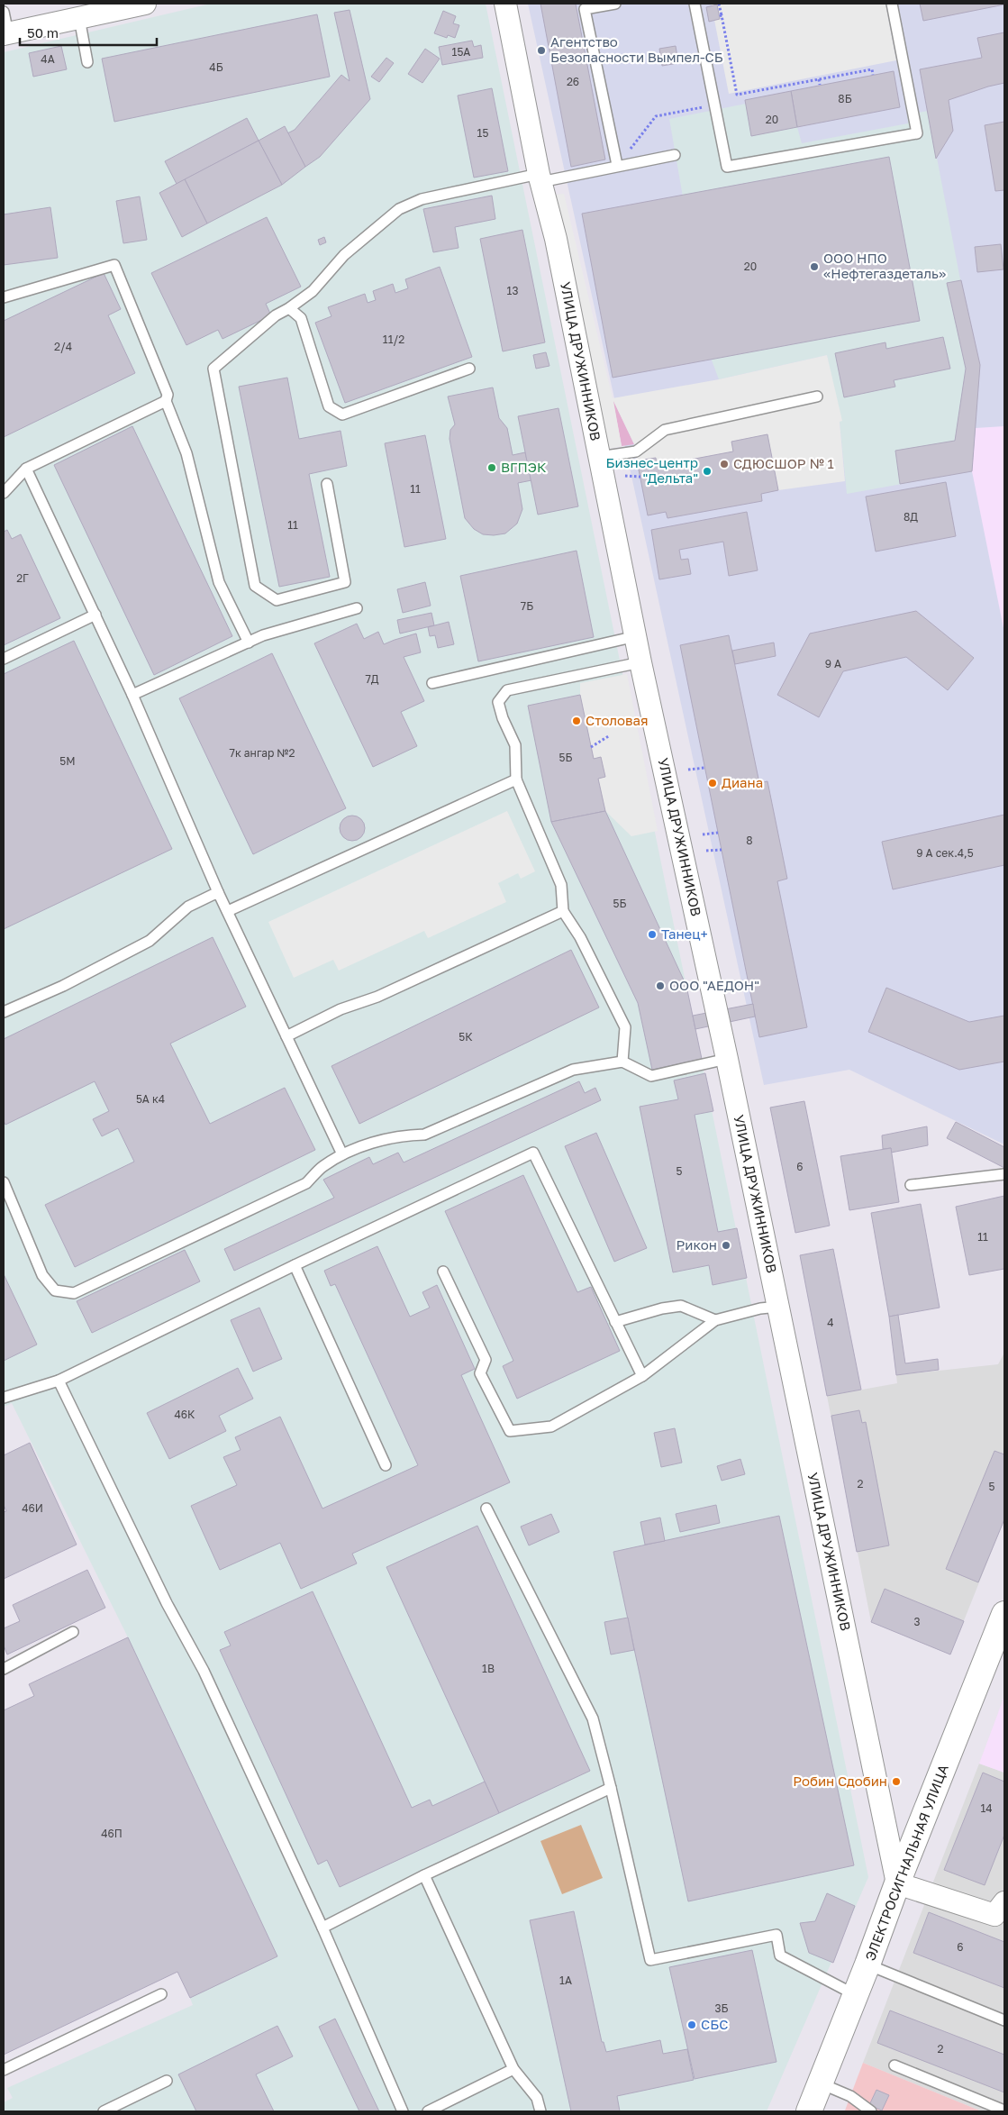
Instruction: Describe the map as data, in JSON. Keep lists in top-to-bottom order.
{
  "streets": {
    "street": ["УЛИЦА ДРУЖИННИКОВ", "ЭЛЕКТРОСИГНАЛЬНАЯ УЛИЦА"]
  },
  "crossings": [
    ["УЛИЦА ДРУЖИННИКОВ", "ЭЛЕКТРОСИГНАЛЬНАЯ УЛИЦА"]
  ],
  "places": [
    "Агентство Безопасности Вымпел-СБ",
    "ООО НПО «Нефтегаздеталь»",
    "СДЮСШОР № 1",
    "ВГПЭК",
    "Бизнес-центр \"Дельта\"",
    "Столовая",
    "Диана",
    "Танец+",
    "ООО \"АЕДОН\"",
    "Рикон",
    "Робин Сдобин",
    "СБС"
  ],
  "house_numbers": [
    "15А",
    "4А",
    "4Б",
    "26",
    "8Б",
    "20",
    "15",
    "20",
    "13",
    "11/2",
    "2/4",
    "11",
    "8Д",
    "11",
    "2Г",
    "7Б",
    "9 А",
    "7Д",
    "7к ангар №2",
    "5Б",
    "5М",
    "8",
    "9 А сек.4,5",
    "5Б",
    "5К",
    "5А к4",
    "6",
    "5",
    "11",
    "4",
    "46К",
    "2",
    "5",
    "46И",
    "3",
    "1В",
    "14",
    "46П",
    "6",
    "1А",
    "3Б",
    "2"
  ],
  "scale_bar": "50 m"
}
